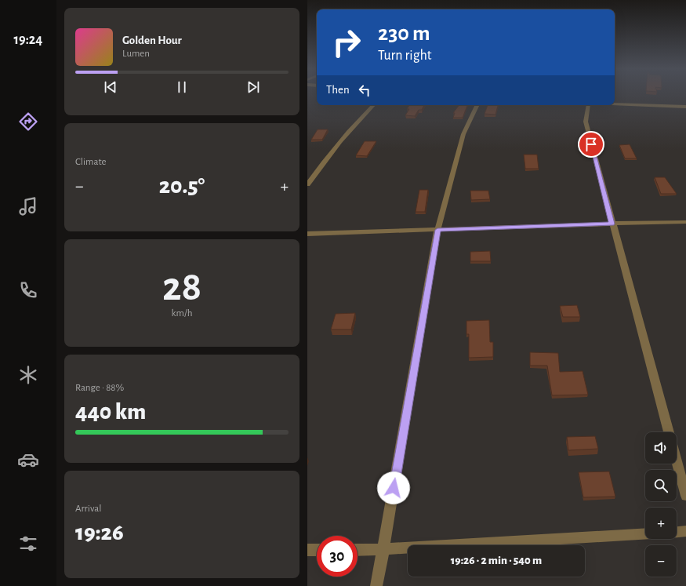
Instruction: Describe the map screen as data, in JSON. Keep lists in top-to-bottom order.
{
  "page": {
    "tabs": "19:24",
    "turn": ["230 m", "Turn right"],
    "song": ["Golden Hour", "Lumen"],
    "then": "Then",
    "tile": [
      "Climate",
      ["28", "km/h"],
      ["Range · 88%", "440 km"],
      ["Arrival", "19:26"]
    ],
    "heat": ["−", "20.5°", "+"],
    "map_buttons": ["+", "−"],
    "limit": "30",
    "trip": "19:26 · 2 min · 540 m"
  }
}
